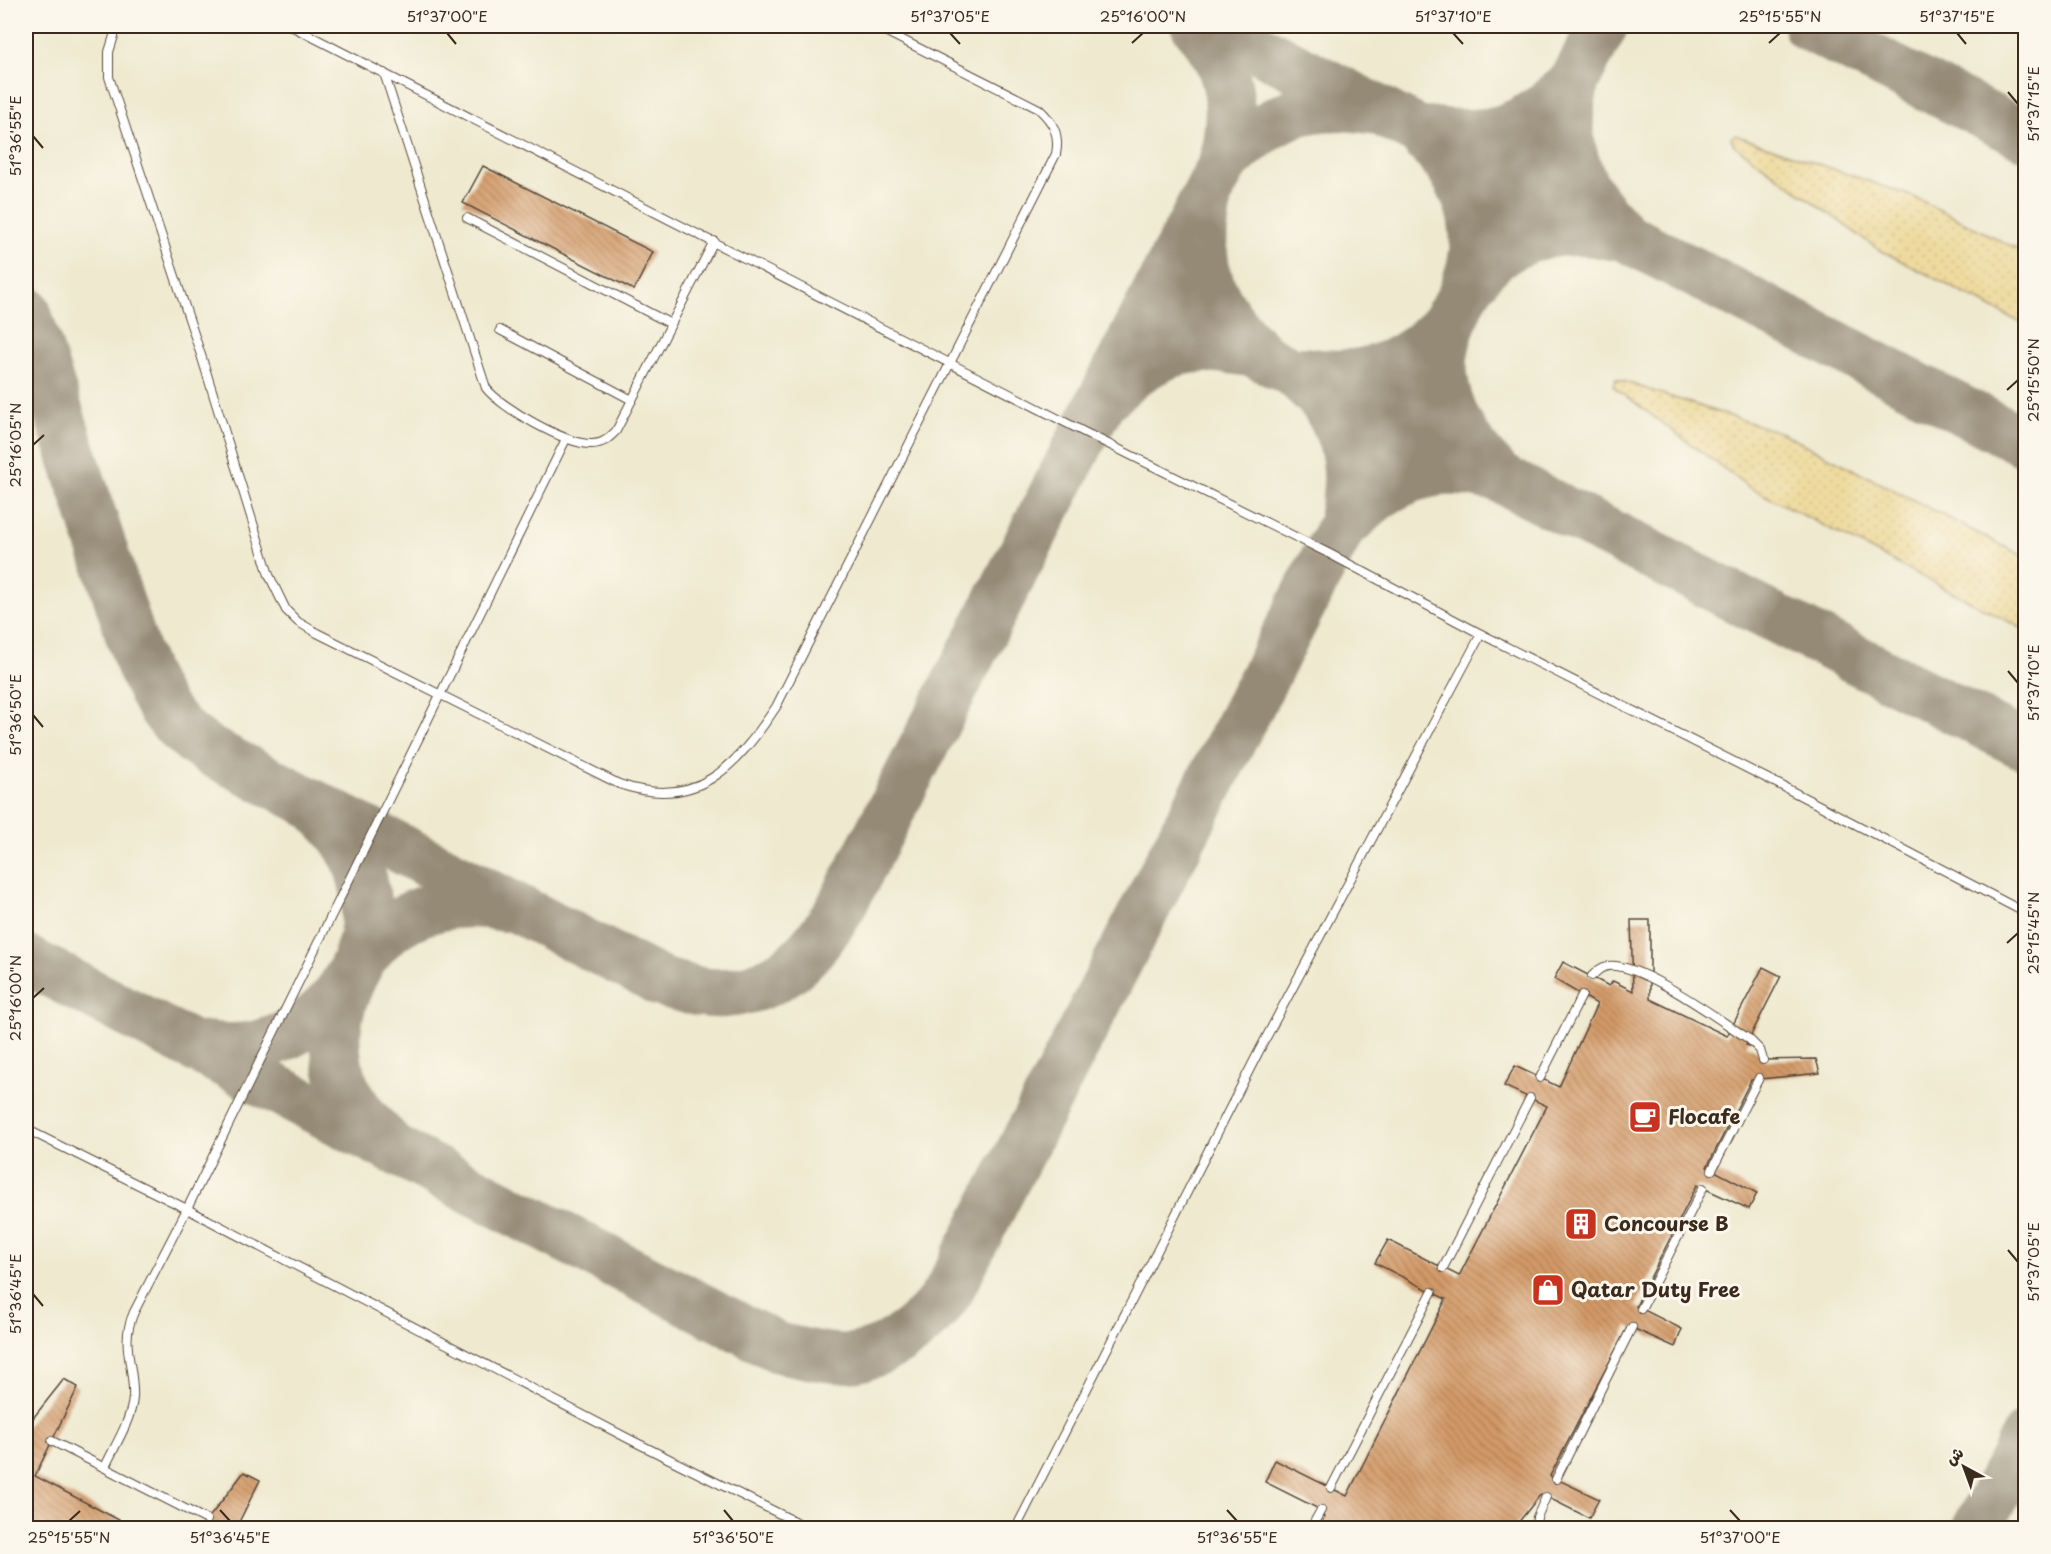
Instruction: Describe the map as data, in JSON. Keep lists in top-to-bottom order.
{
  "places": {
    "cafe": ["Flocafe"],
    "building": ["Concourse B"],
    "shop": ["Qatar Duty Free"]
  },
  "north": "top left",
  "coordinates": [
    "51°37'00\"E",
    "51°37'05\"E",
    "25°16'00\"N",
    "51°37'10\"E",
    "25°15'55\"N",
    "51°37'15\"E",
    "51°36'55\"E",
    "25°15'50\"N",
    "25°16'05\"N",
    "51°36'50\"E",
    "25°15'45\"N",
    "51°36'45\"E"
  ]
}
